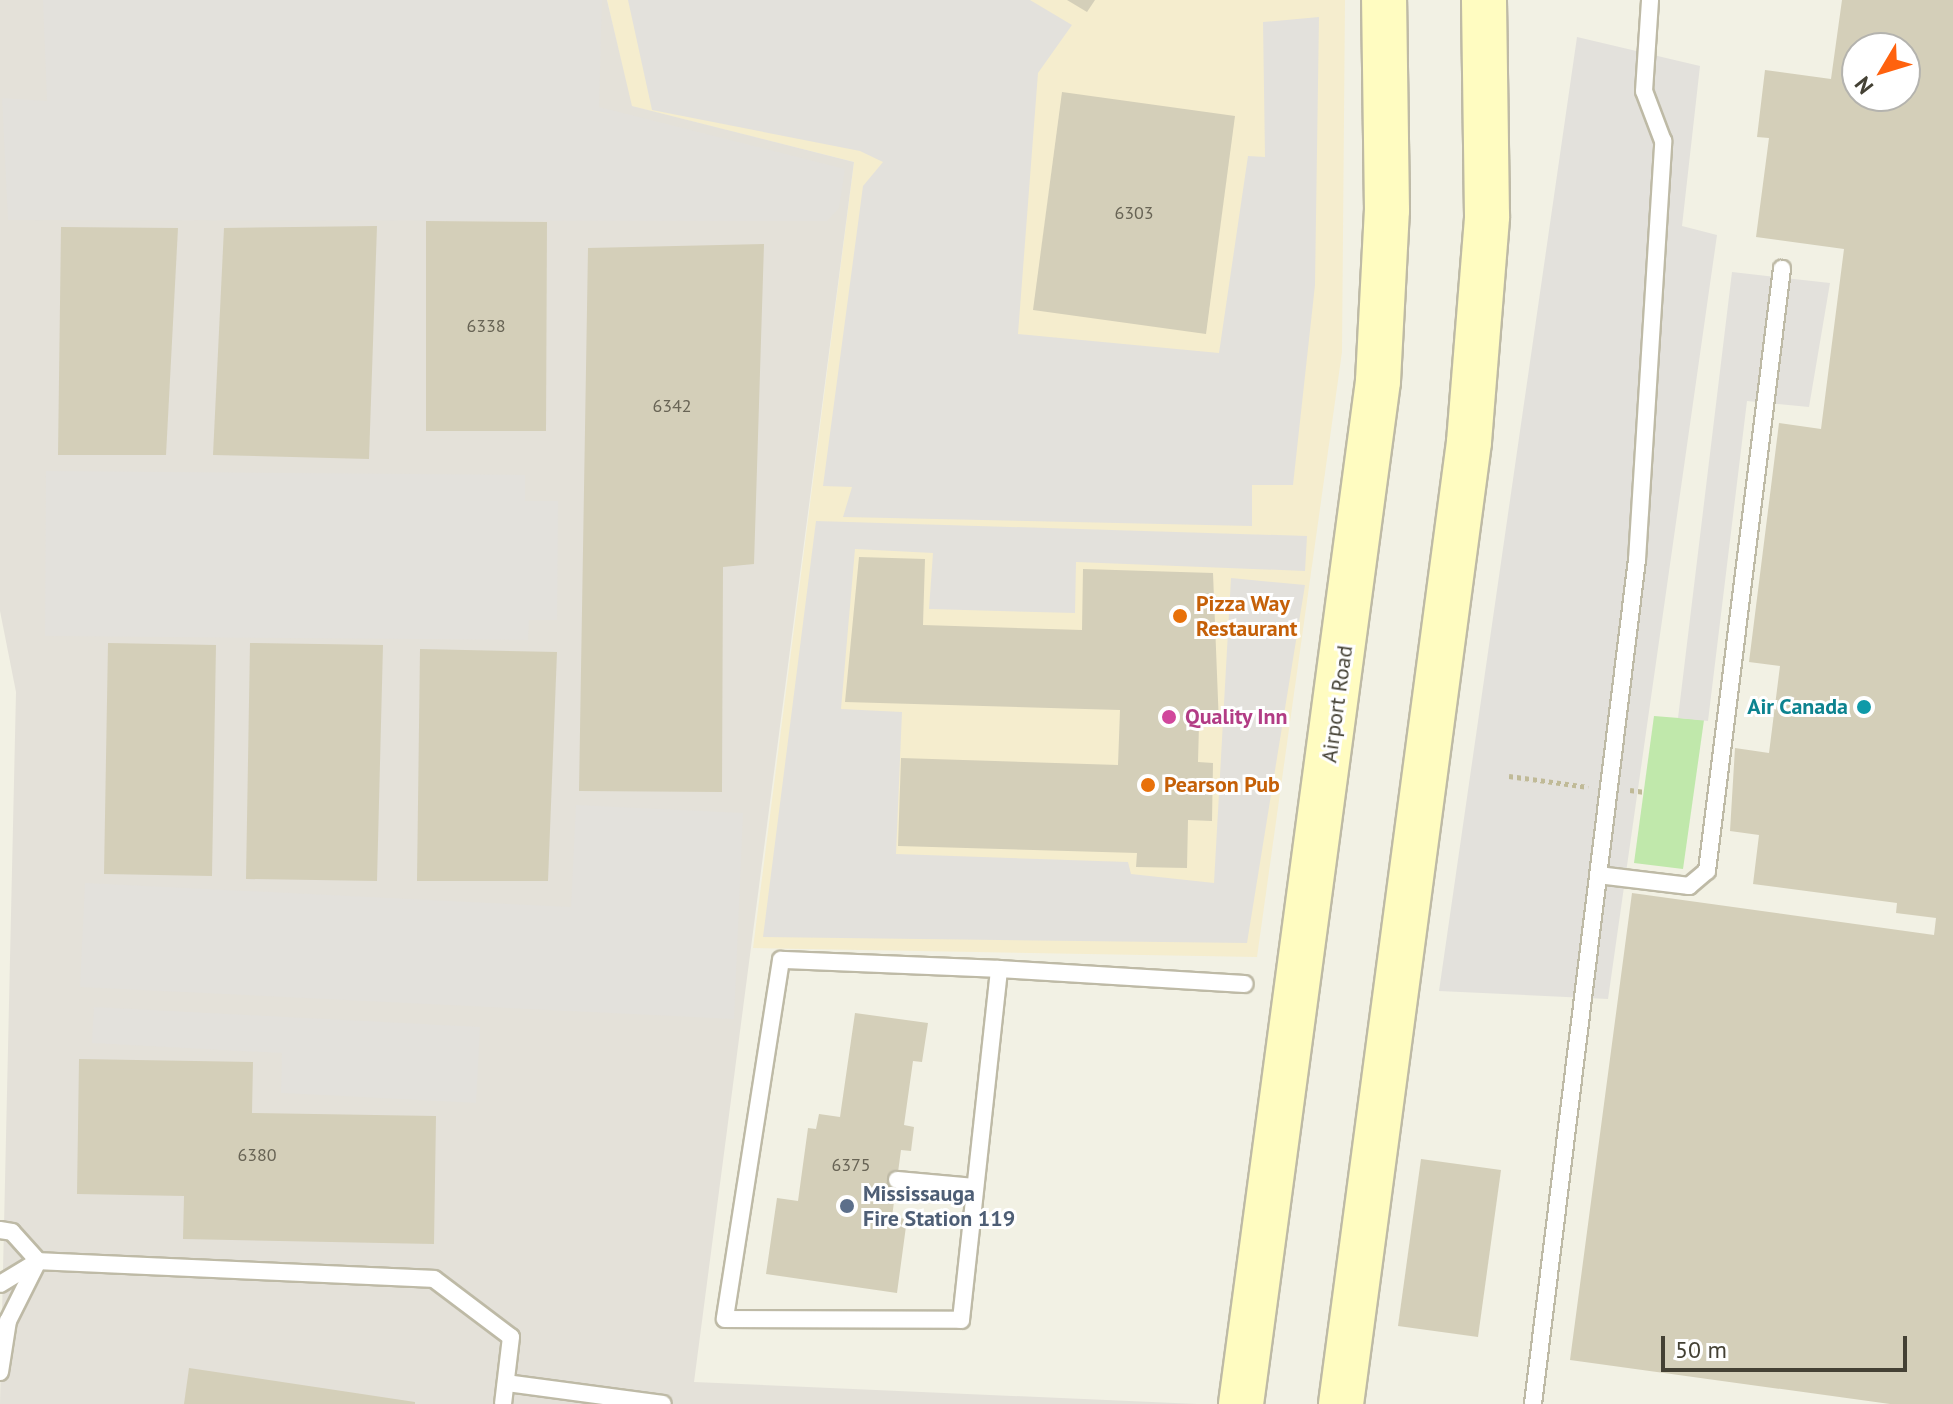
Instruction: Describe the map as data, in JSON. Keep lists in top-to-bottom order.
{
  "streets": {
    "main road": ["Airport Road"]
  },
  "places": [
    "Pizza Way Restaurant",
    "Air Canada",
    "Quality Inn",
    "Pearson Pub",
    "Mississauga Fire Station 119"
  ],
  "house_numbers": [
    "6303",
    "6338",
    "6342",
    "6380",
    "6375"
  ],
  "scale_bar": "50 m",
  "north": "bottom left"
}
